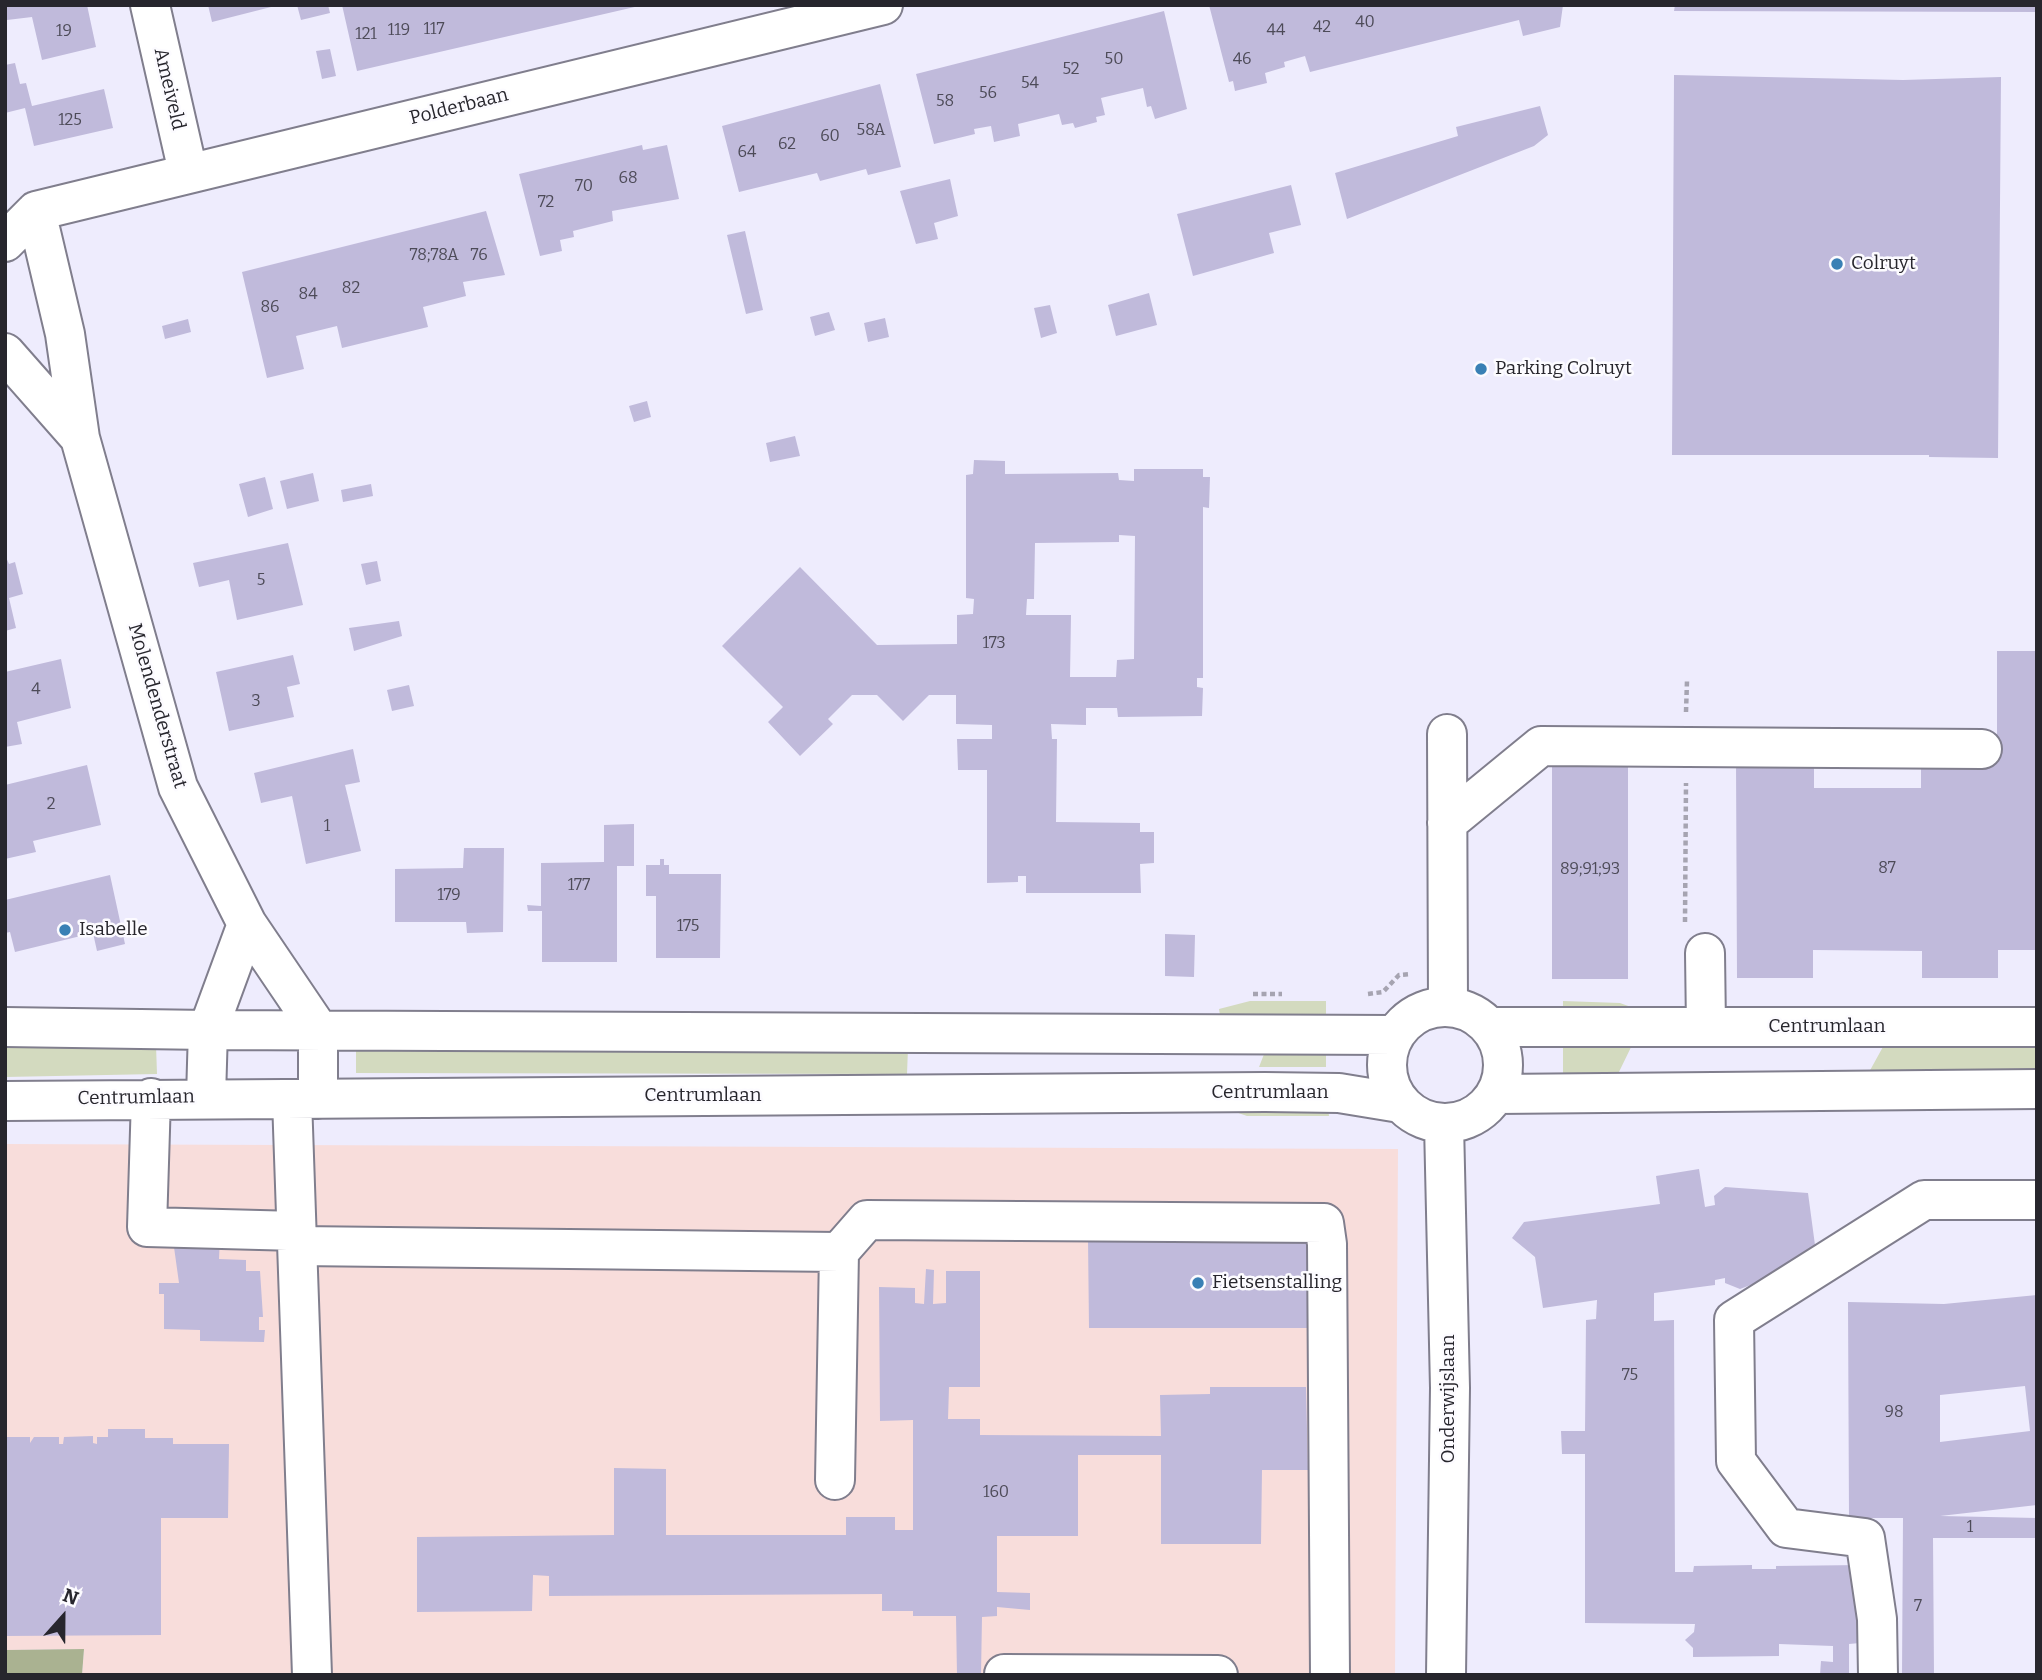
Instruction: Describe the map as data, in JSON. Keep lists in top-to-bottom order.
{
  "streets": {
    "street": [
      "Ameiveld",
      "Polderbaan",
      "Molendenderstraat",
      "Centrumlaan",
      "Onderwijslaan"
    ]
  },
  "crossings": [
    ["Ameiveld", "Polderbaan"],
    ["Centrumlaan", "Onderwijslaan"]
  ],
  "places": [
    "Colruyt",
    "Parking Colruyt",
    "Isabelle",
    "Fietsenstalling"
  ],
  "house_numbers": [
    "40",
    "42",
    "117",
    "119",
    "44",
    "19",
    "121",
    "50",
    "46",
    "52",
    "54",
    "56",
    "58",
    "125",
    "58A",
    "60",
    "62",
    "64",
    "68",
    "70",
    "72",
    "78;78A",
    "76",
    "82",
    "84",
    "86",
    "5",
    "173",
    "4",
    "3",
    "2",
    "1",
    "87",
    "89;91;93",
    "177",
    "179",
    "175",
    "75",
    "98",
    "160",
    "1",
    "7"
  ],
  "north": "top"
}
